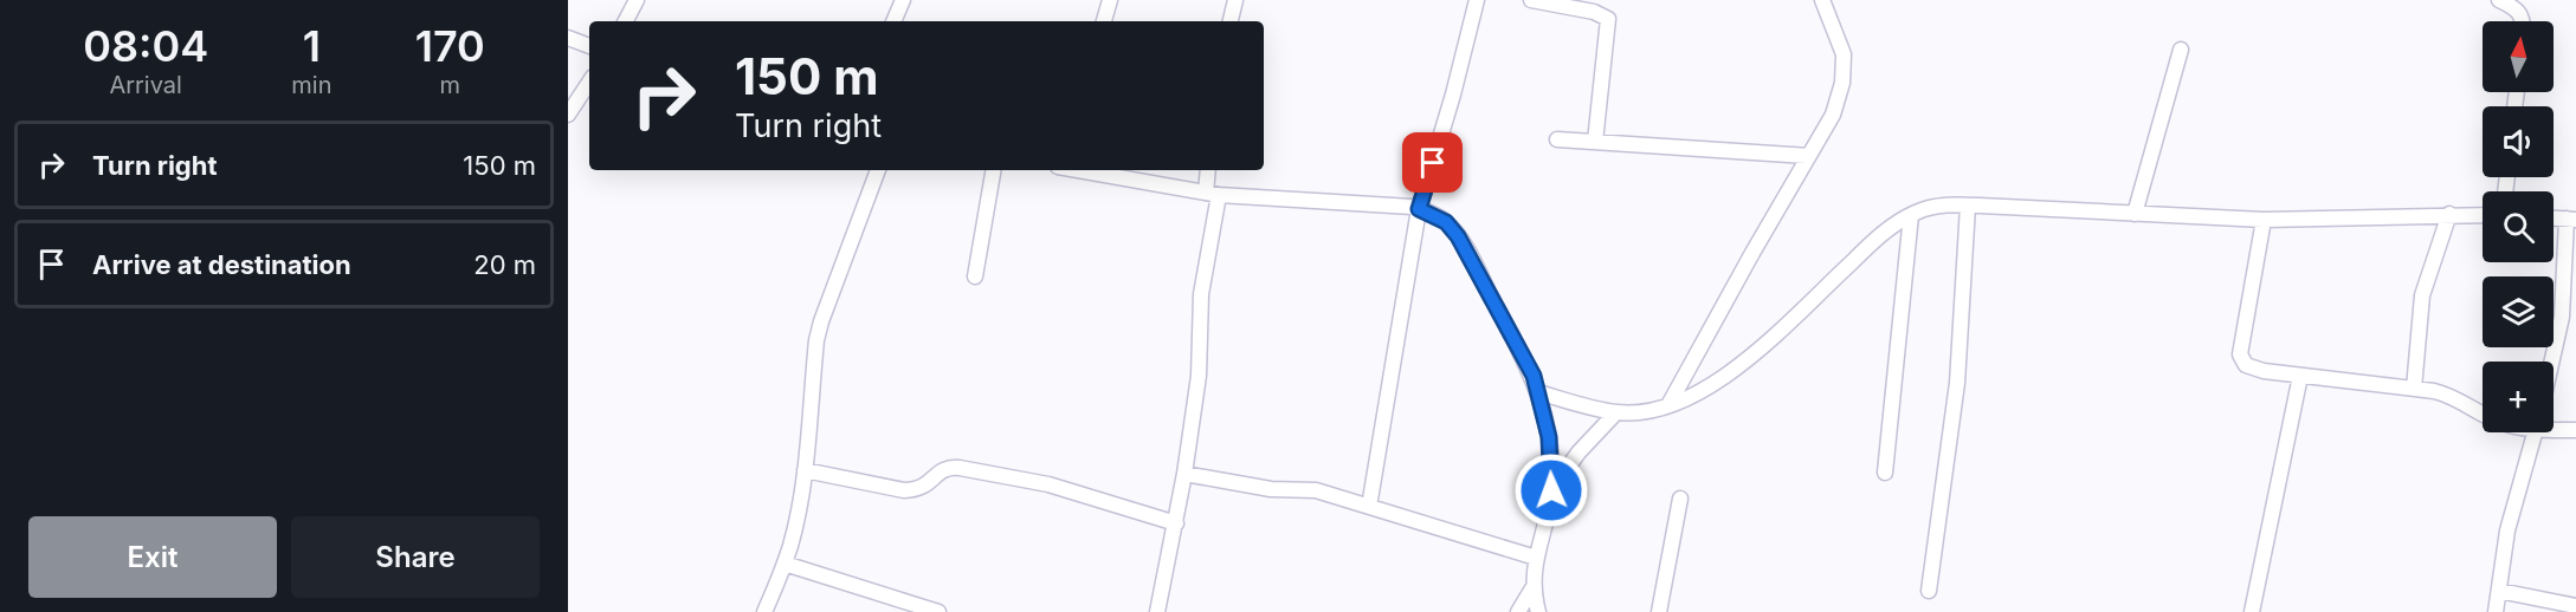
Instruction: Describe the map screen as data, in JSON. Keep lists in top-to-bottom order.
{
  "north": "top",
  "page": {
    "eta": [
      "08:04",
      "Arrival",
      "1",
      "min",
      "170",
      "m"
    ],
    "map_buttons": "+",
    "turn": ["150 m", "Turn right"],
    "list": [
      {
        "name": "Turn right",
        "value": "150 m"
      },
      {
        "name": "Arrive at destination",
        "value": "20 m"
      }
    ],
    "buttons": ["Exit", "Share"]
  }
}
